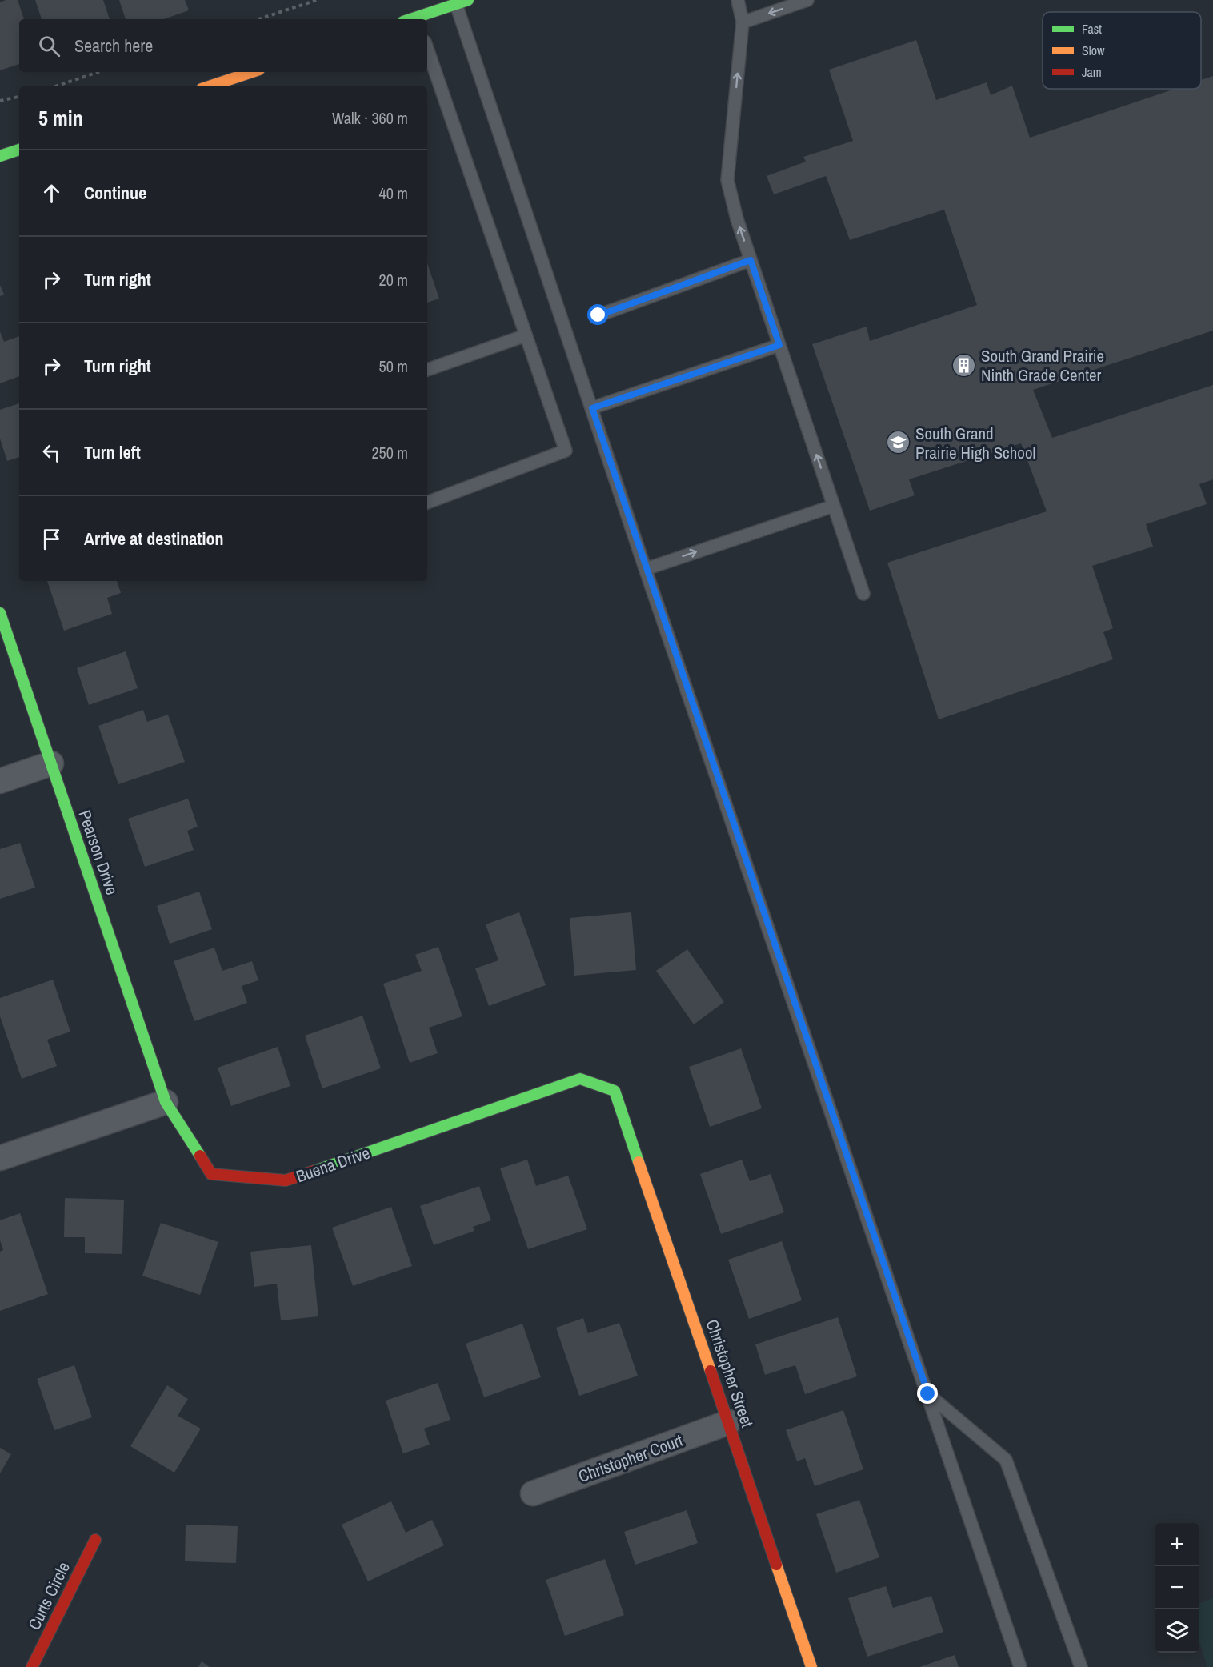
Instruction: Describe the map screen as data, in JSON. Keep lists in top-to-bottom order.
{
  "streets": {
    "street": [
      "Pearson Drive",
      "Buena Drive",
      "Christopher Street",
      "Christopher Court",
      "Curts Circle"
    ]
  },
  "crossings": [
    ["Pearson Drive", "Buena Drive"],
    ["Buena Drive", "Christopher Street"],
    ["Christopher Street", "Christopher Court"]
  ],
  "places": {
    "building": ["South Grand Prairie Ninth Grade Center"],
    "school or university": ["South Grand Prairie High School"]
  },
  "legend": ["Fast", "Slow", "Jam"],
  "page": {
    "search": "Search here",
    "heading": ["5 min", "Walk · 360 m"],
    "list": [
      ["Continue", "40 m"],
      ["Turn right", "20 m"],
      ["Turn right", "50 m"],
      ["Turn left", "250 m"],
      "Arrive at destination"
    ],
    "map_buttons": ["+", "−"]
  }
}
